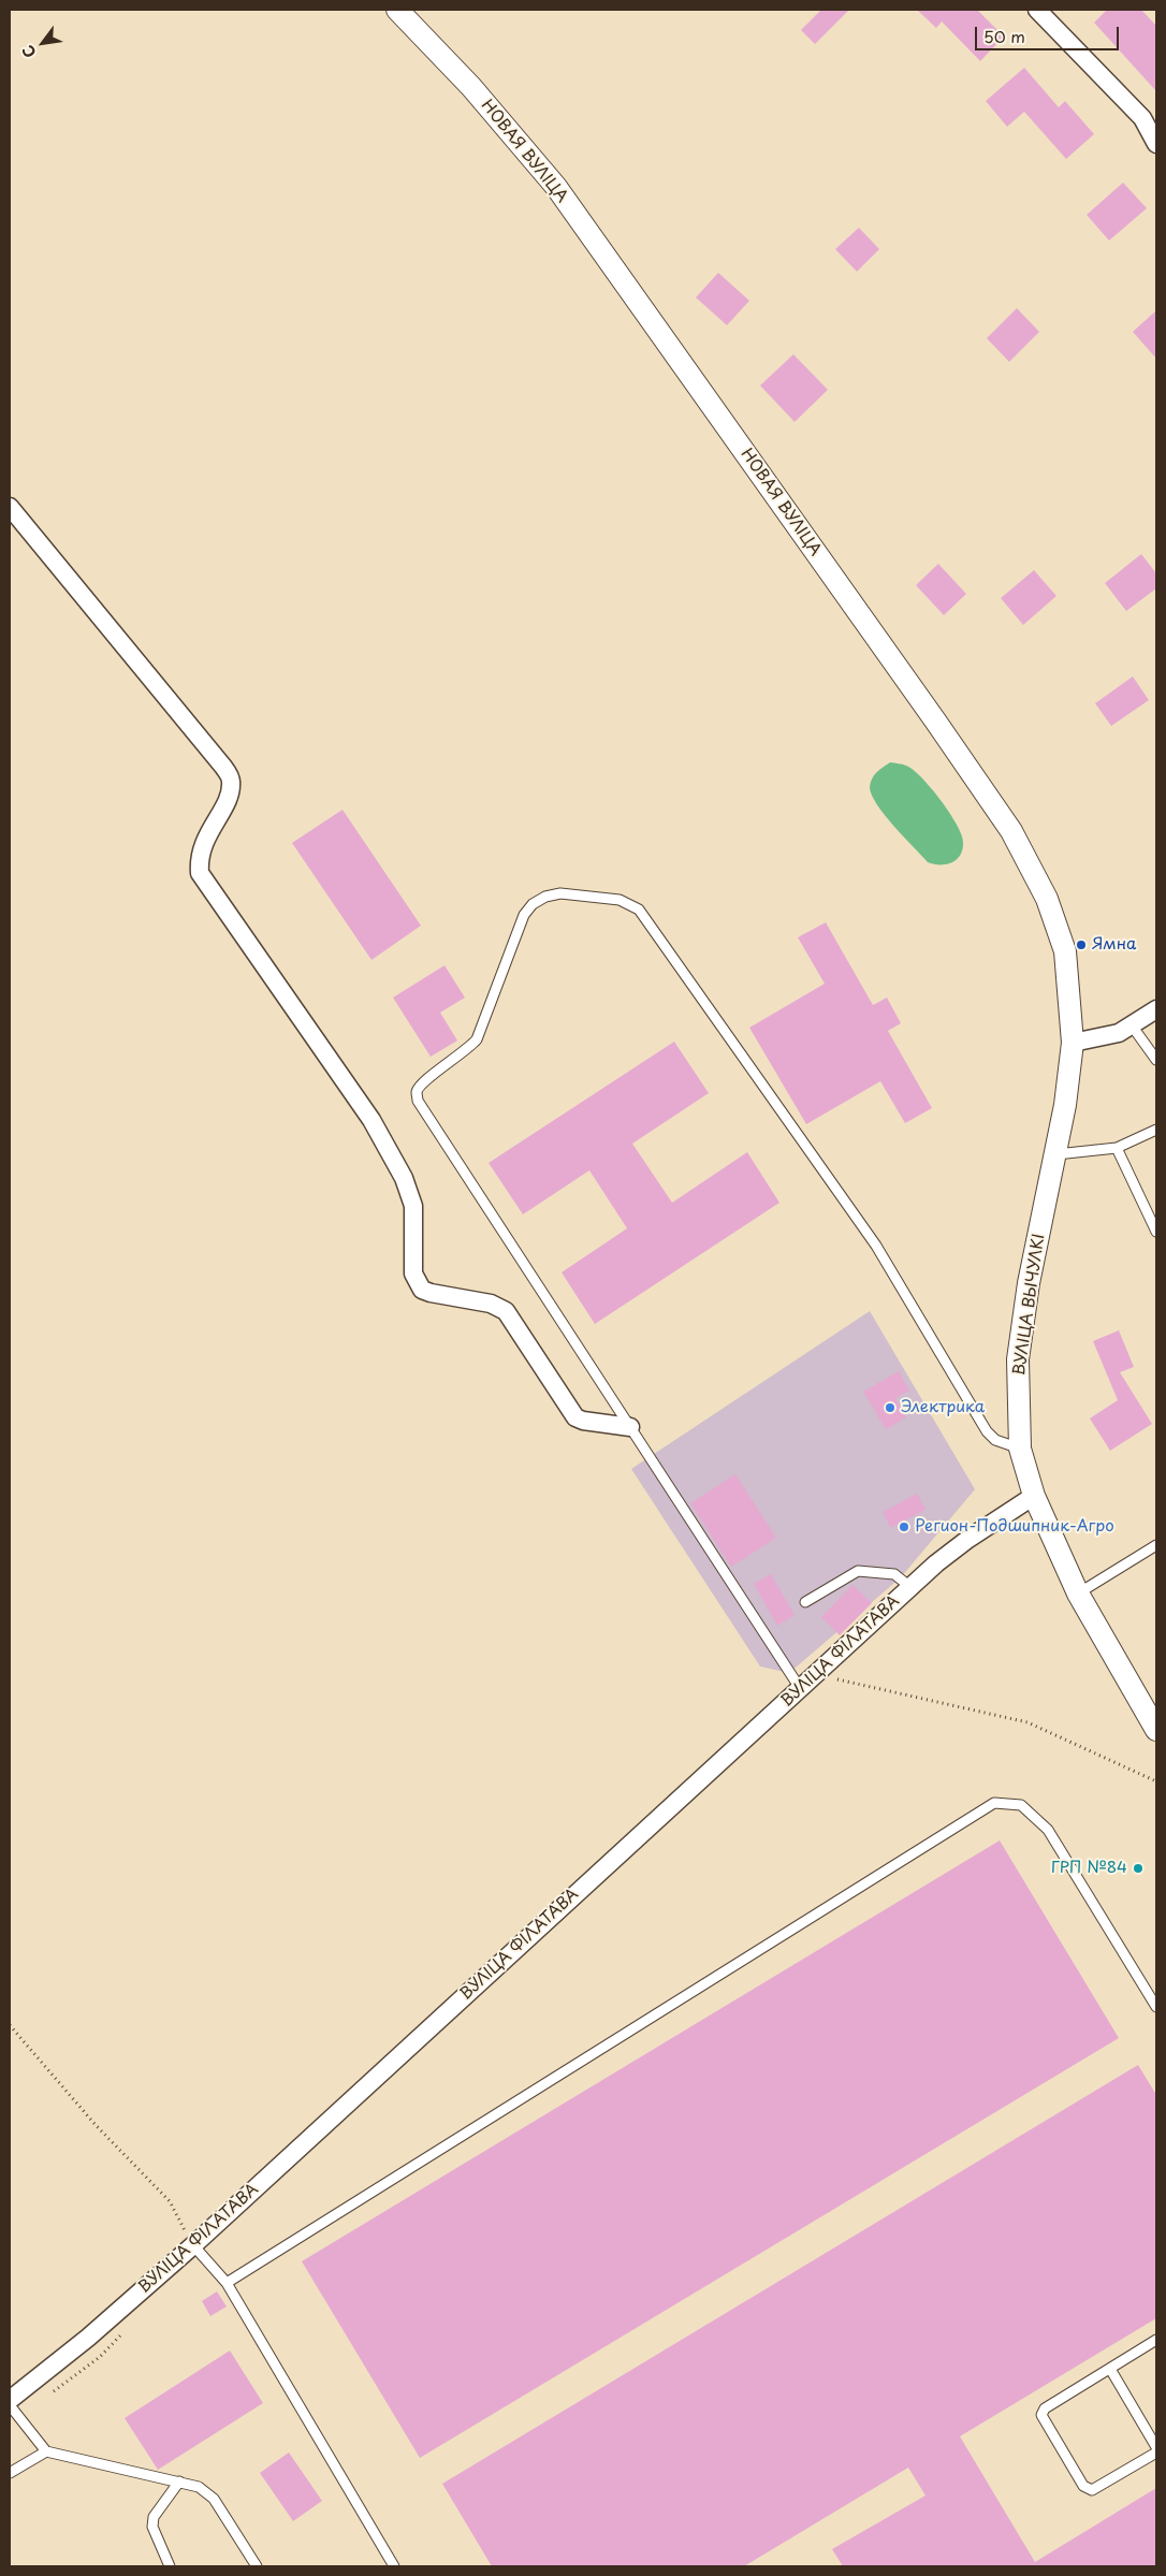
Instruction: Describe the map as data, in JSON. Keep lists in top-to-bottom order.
{
  "streets": {
    "street": ["НОВАЯ ВУЛІЦА", "ВУЛІЦА ВЫЧУЛКІ", "ВУЛІЦА ФІЛАТАВА"]
  },
  "crossings": [
    ["НОВАЯ ВУЛІЦА", "ВУЛІЦА ВЫЧУЛКІ"],
    ["ВУЛІЦА ВЫЧУЛКІ", "ВУЛІЦА ФІЛАТАВА"]
  ],
  "places": [
    "Ямна",
    "Электрика",
    "Регион-Подшипник-Агро",
    "ГРП №84"
  ],
  "scale_bar": "50 m",
  "north": "bottom left"
}
